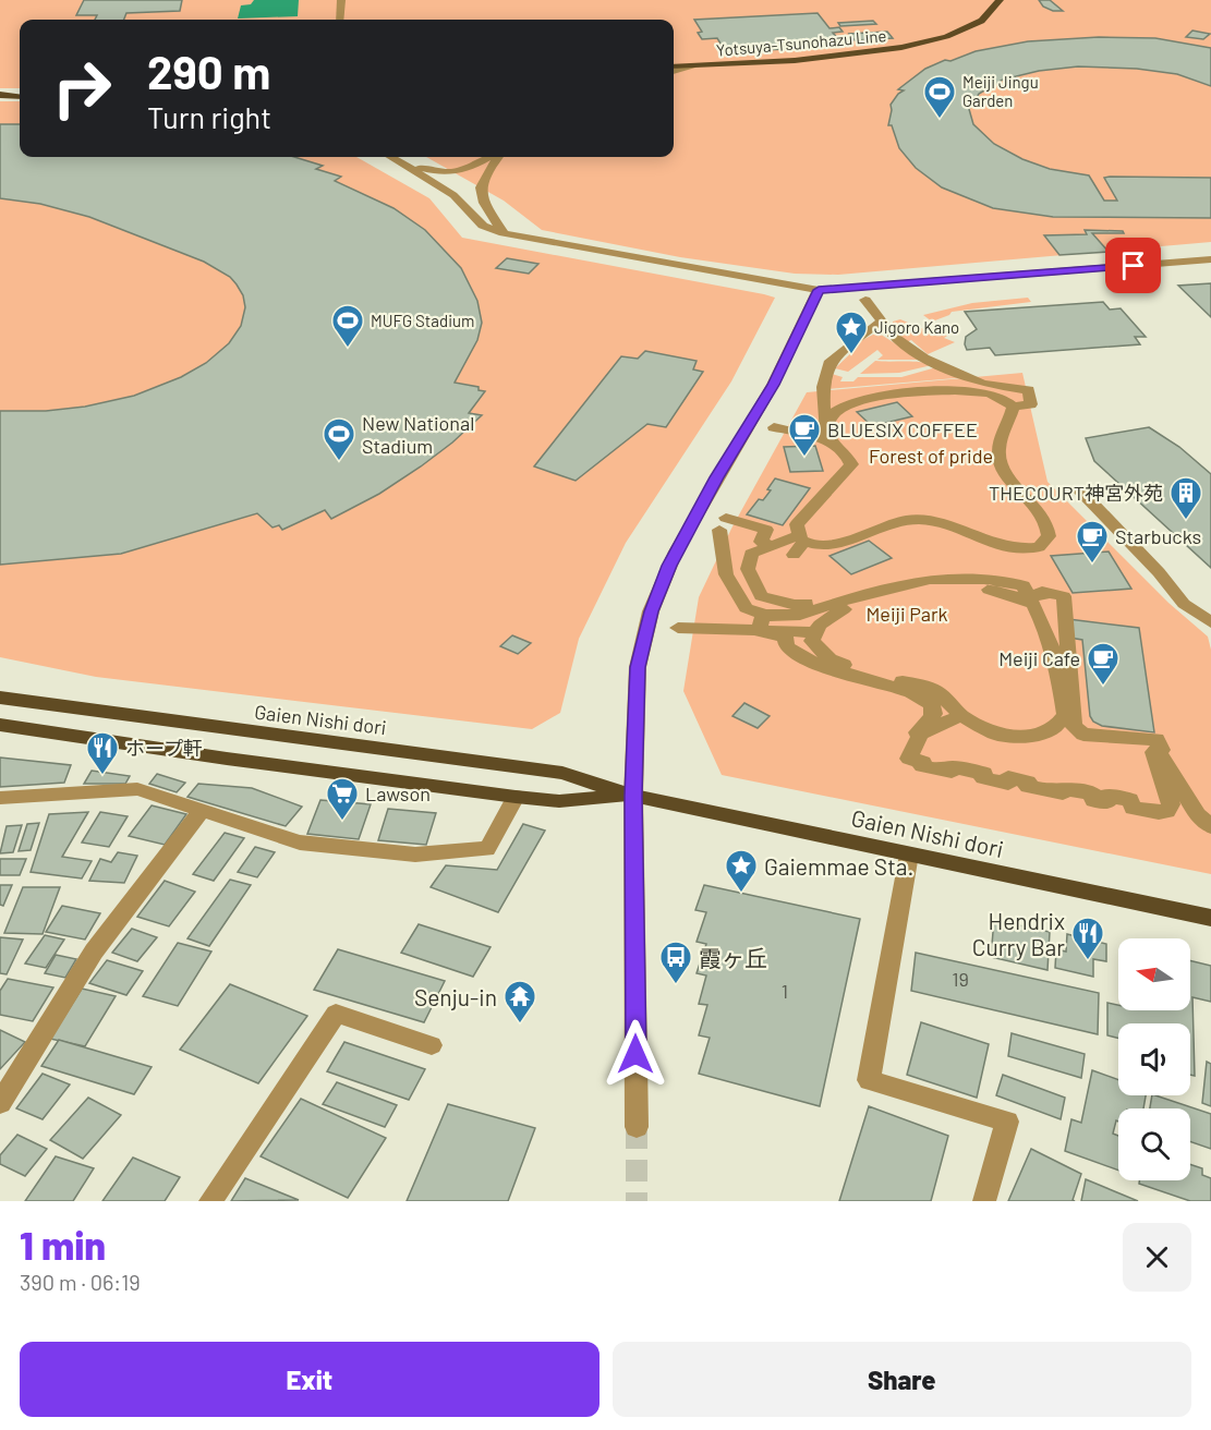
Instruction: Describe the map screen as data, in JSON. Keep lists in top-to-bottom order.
{
  "streets": {
    "main road": ["Yotsuya-Tsunohazu Line", "Gaien Nishi dori"]
  },
  "parks": ["Forest of pride", "Meiji Park"],
  "places": {
    "sports": ["Meiji Jingu Garden", "MUFG Stadium", "New National Stadium"],
    "place": ["Jigoro Kano", "Gaiemmae Sta."],
    "cafe": ["BLUESIX COFFEE", "Starbucks", "Meiji Cafe"],
    "building": ["THECOURT神宮外苑"],
    "restaurant": ["ホープ軒", "Hendrix Curry Bar"],
    "supermarket": ["Lawson"],
    "bus stop": ["霞ヶ丘"],
    "temple": ["Senju-in"]
  },
  "house_numbers": ["19", "1"],
  "north": "left",
  "page": {
    "turn": ["290 m", "Turn right"],
    "heading": ["1 min", "390 m · 06:19"],
    "buttons": ["Exit", "Share"]
  }
}
